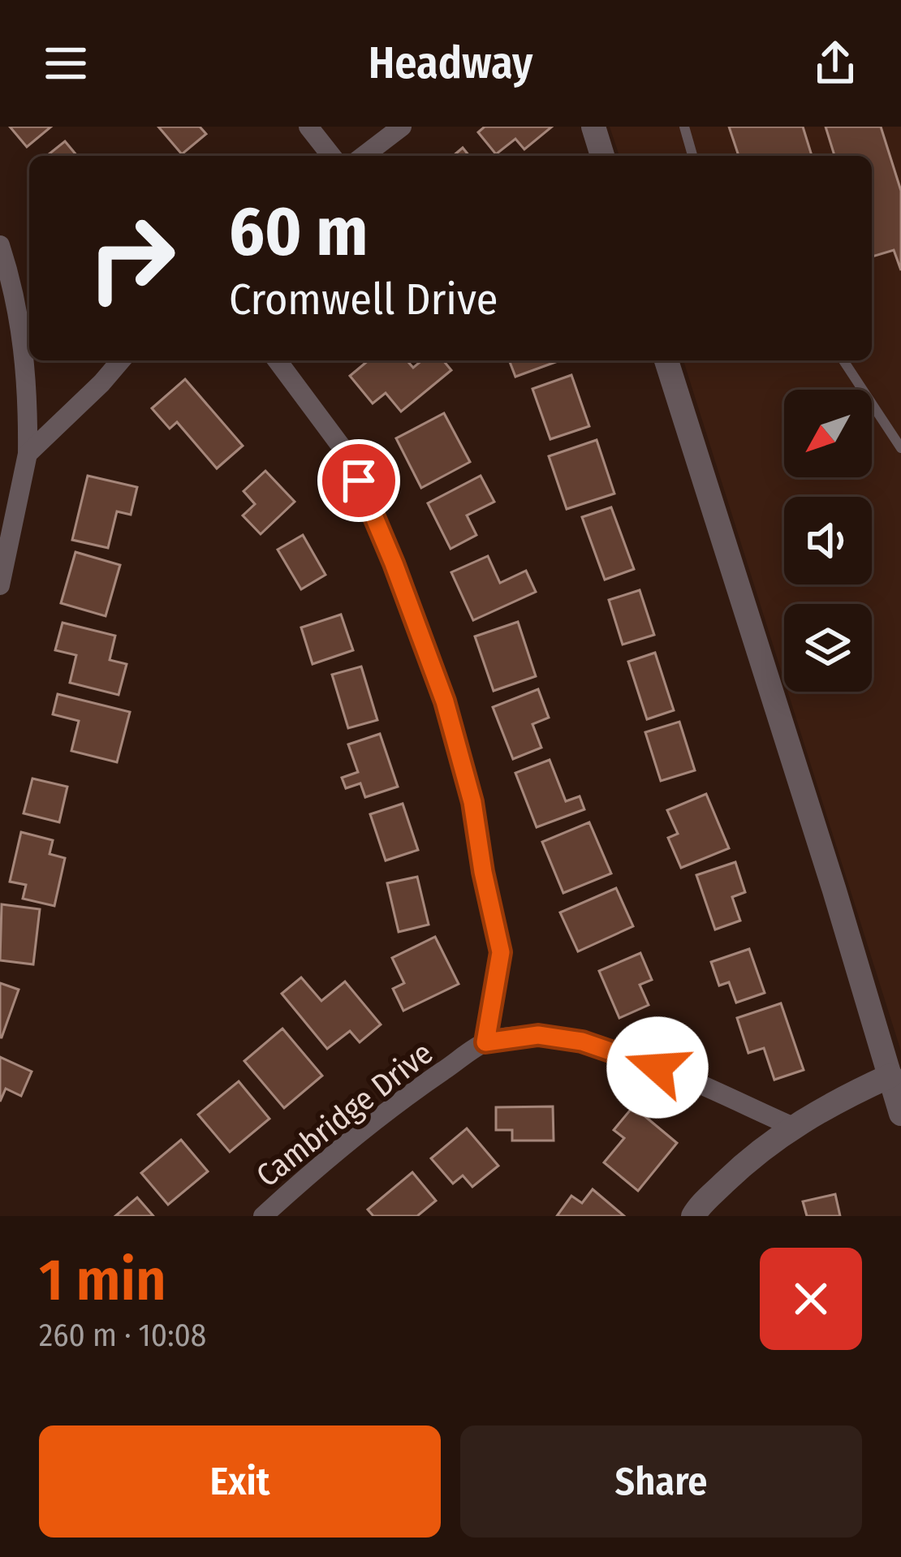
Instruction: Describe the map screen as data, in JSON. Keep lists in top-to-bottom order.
{
  "streets": {
    "street": ["Cambridge Drive"]
  },
  "north": "bottom left",
  "page": {
    "header": "Headway",
    "turn": ["60 m", "Cromwell Drive"],
    "heading": ["1 min", "260 m · 10:08"],
    "buttons": ["Exit", "Share"]
  }
}
